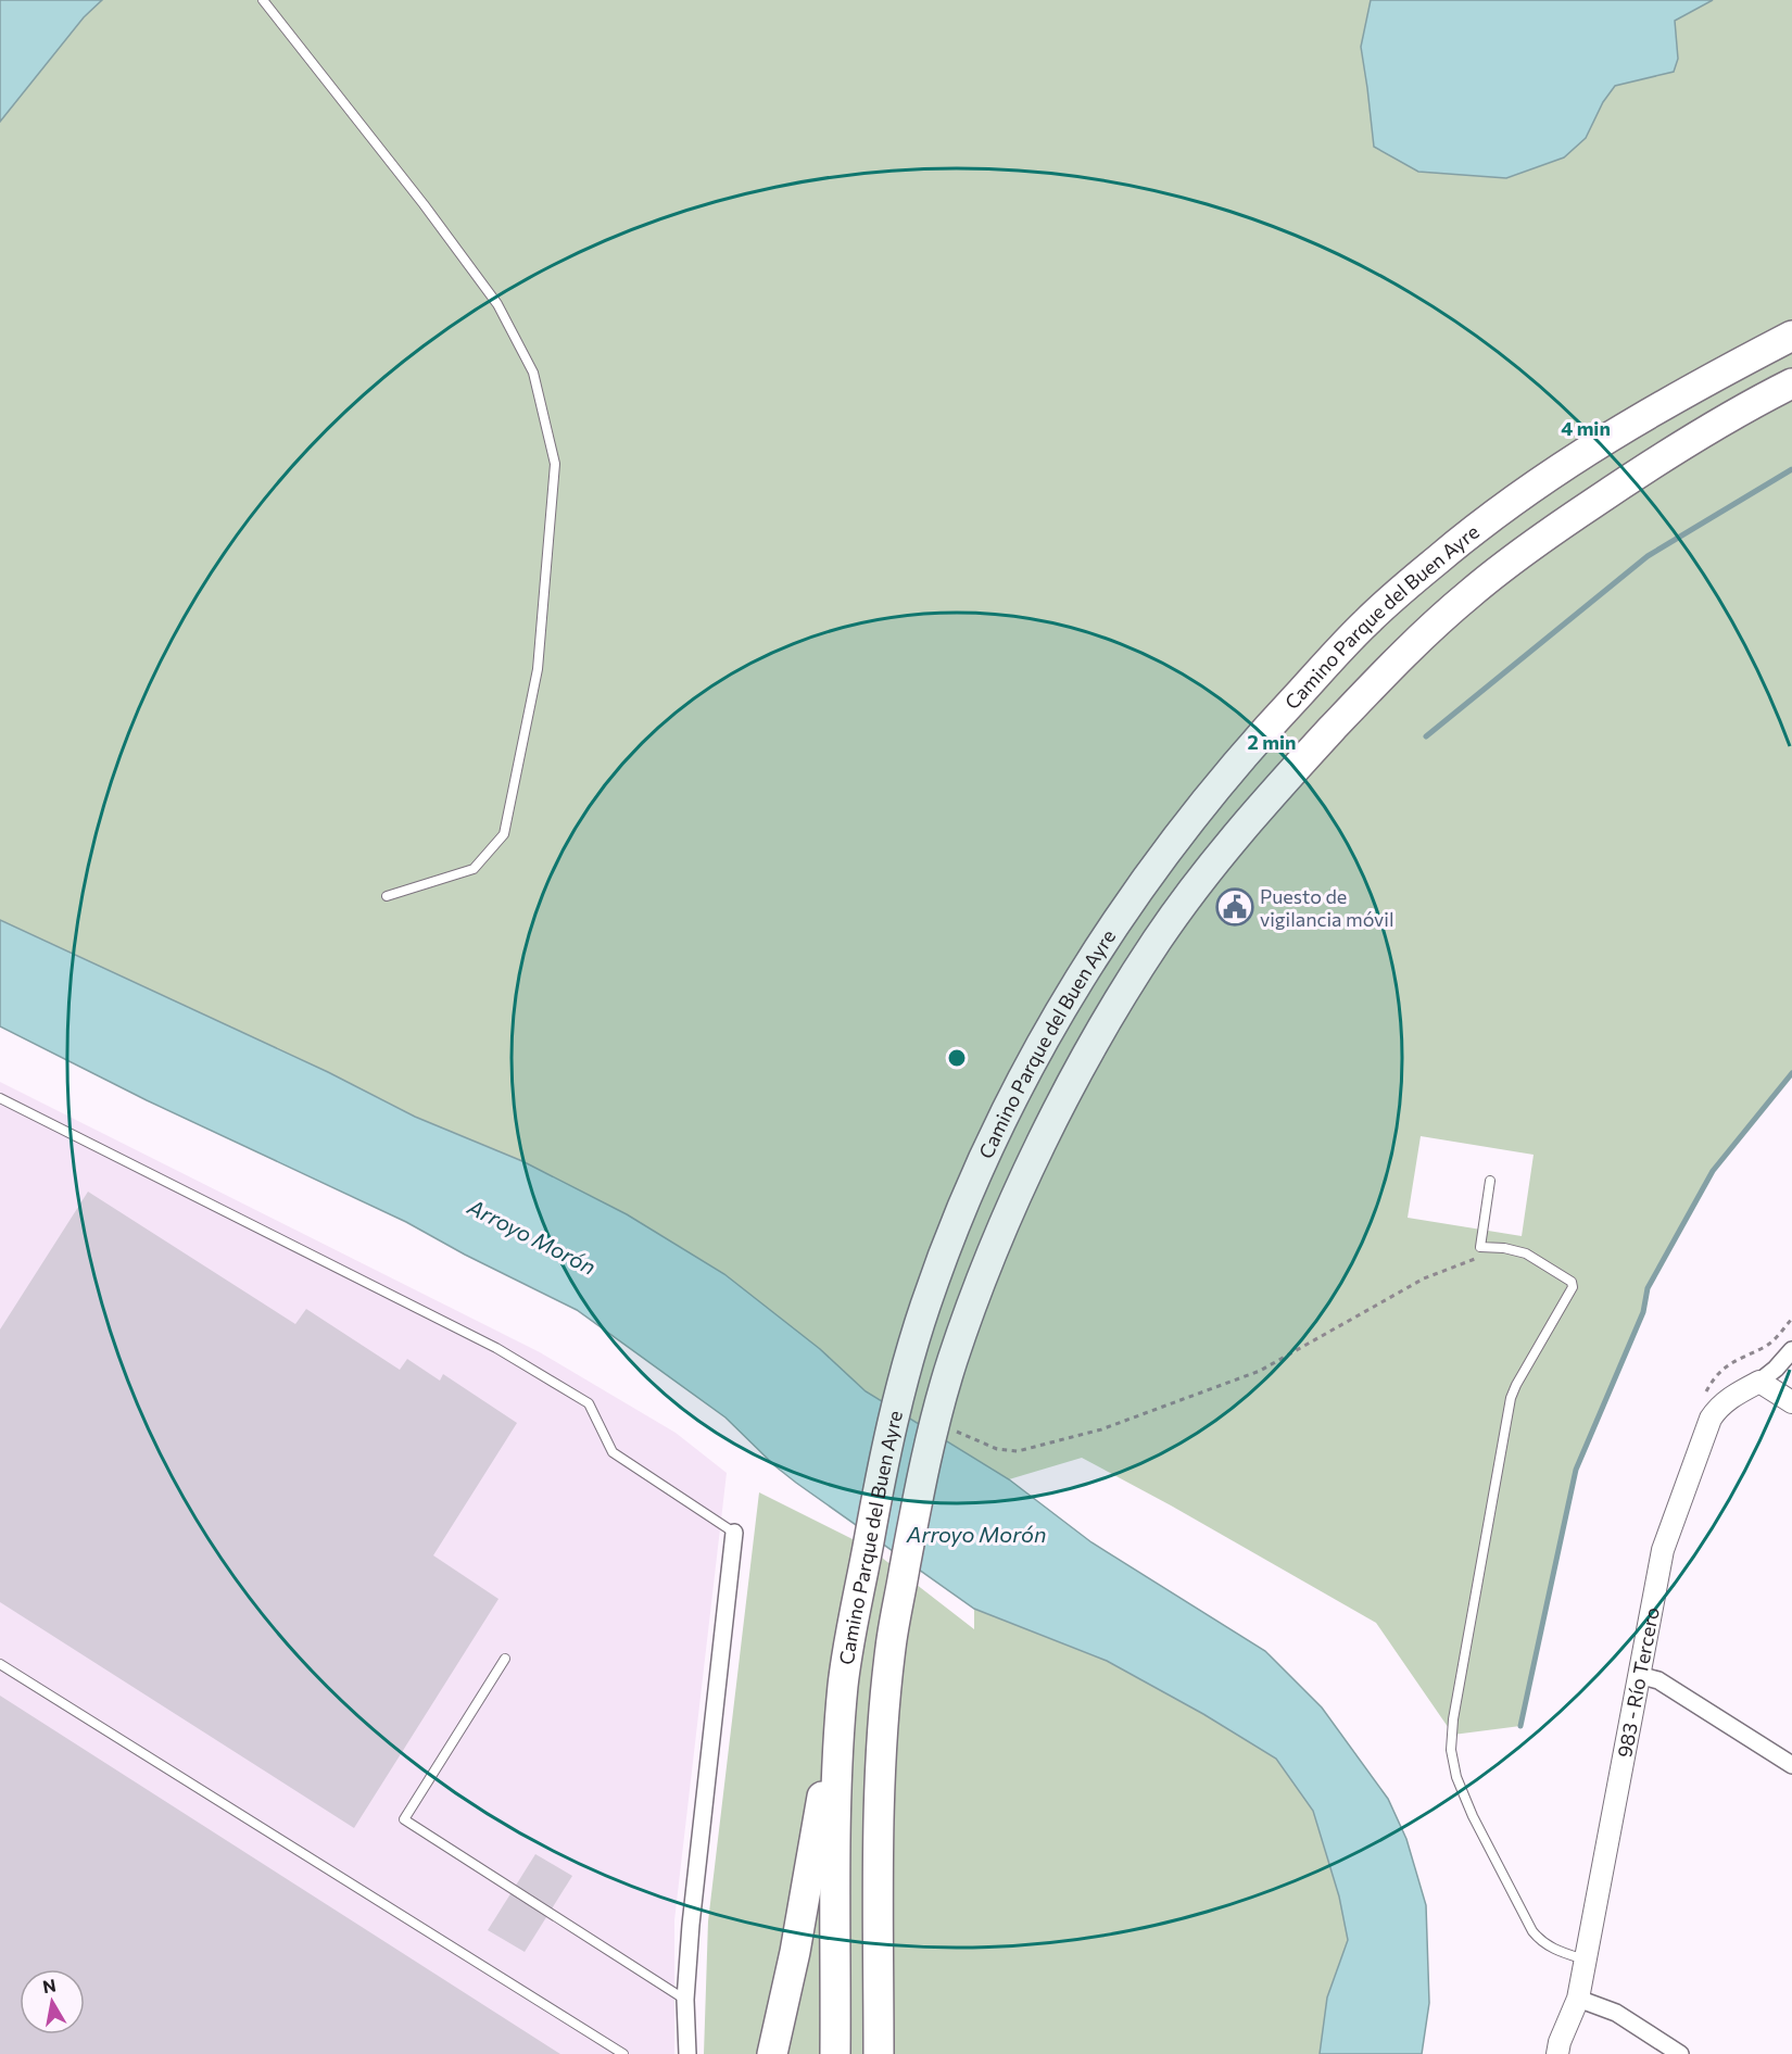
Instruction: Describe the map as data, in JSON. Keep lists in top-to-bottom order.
{
  "streets": {
    "highway": ["Camino Parque del Buen Ayre"],
    "street": ["983 - Río Tercero"]
  },
  "water": ["Arroyo Morón"],
  "places": {
    "public building": ["Puesto de vigilancia móvil"]
  },
  "north": "top",
  "rings": ["4 min", "2 min"]
}
